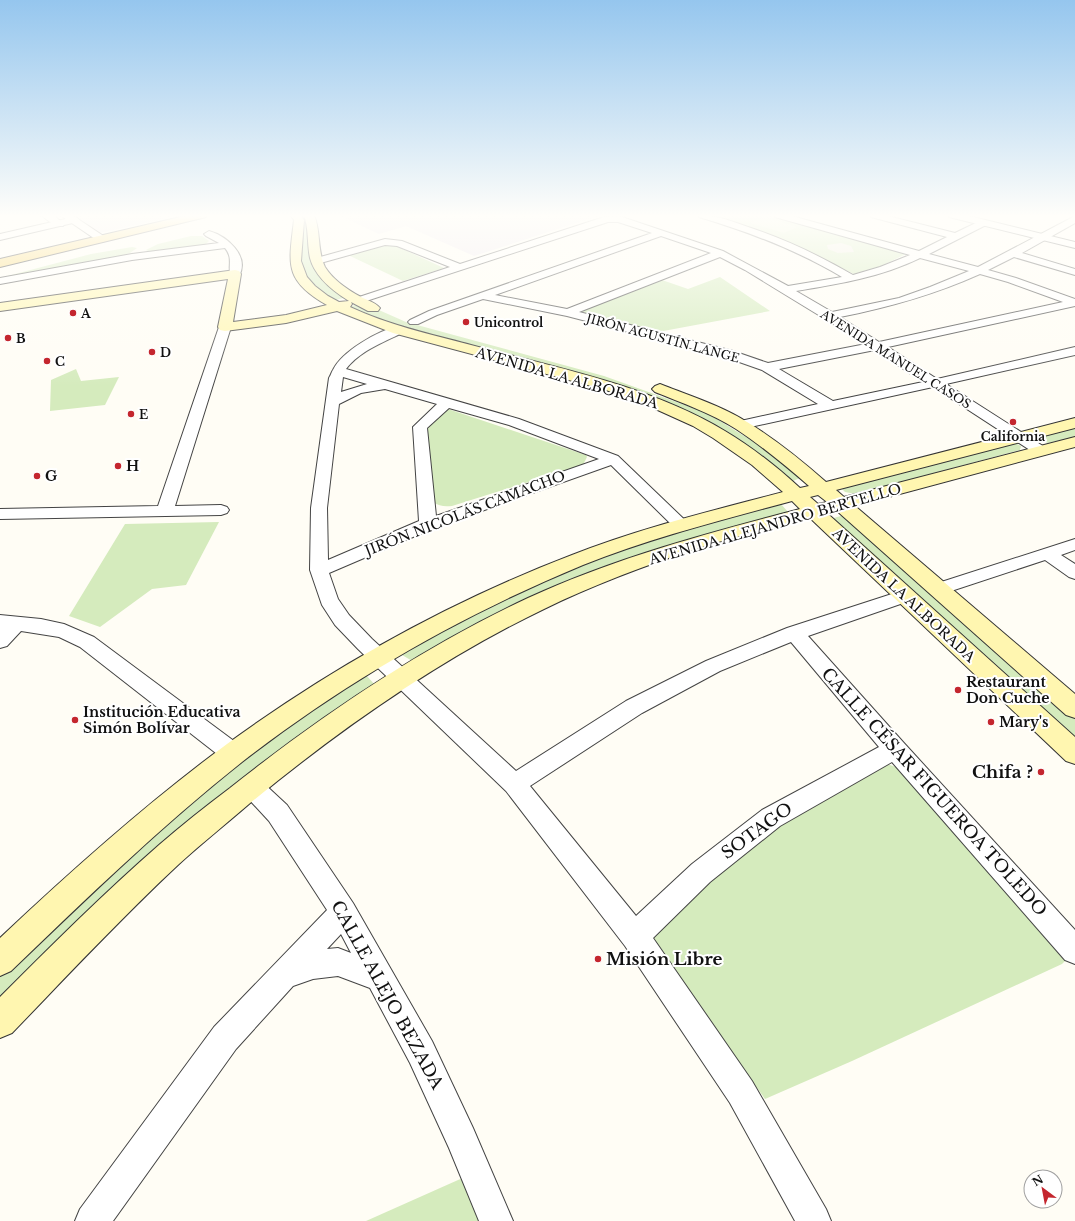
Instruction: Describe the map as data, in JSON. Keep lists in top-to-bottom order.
{
  "streets": {
    "main road": ["AVENIDA LA ALBORADA", "AVENIDA ALEJANDRO BERTELLO"],
    "street": [
      "JIRÓN AGUSTÍN LANGE",
      "AVENIDA MANUEL CASOS",
      "JIRÓN NICOLÁS CAMACHO",
      "CALLE CÉSAR FIGUEROA TOLEDO",
      "SOTAGO",
      "CALLE ALEJO BEZADA"
    ]
  },
  "crossings": [
    ["AVENIDA MANUEL CASOS", "AVENIDA LA ALBORADA"],
    ["AVENIDA MANUEL CASOS", "AVENIDA ALEJANDRO BERTELLO"],
    ["AVENIDA LA ALBORADA", "AVENIDA ALEJANDRO BERTELLO"],
    ["AVENIDA ALEJANDRO BERTELLO", "CALLE ALEJO BEZADA"],
    ["CALLE CÉSAR FIGUEROA TOLEDO", "SOTAGO"]
  ],
  "places": [
    "A",
    "Unicontrol",
    "B",
    "D",
    "C",
    "E",
    "California",
    "H",
    "G",
    "Restaurant Don Cuche",
    "Institución Educativa Simón Bolívar",
    "Mary's",
    "Chifa ?",
    "Misión Libre"
  ],
  "north": "top left"
}
